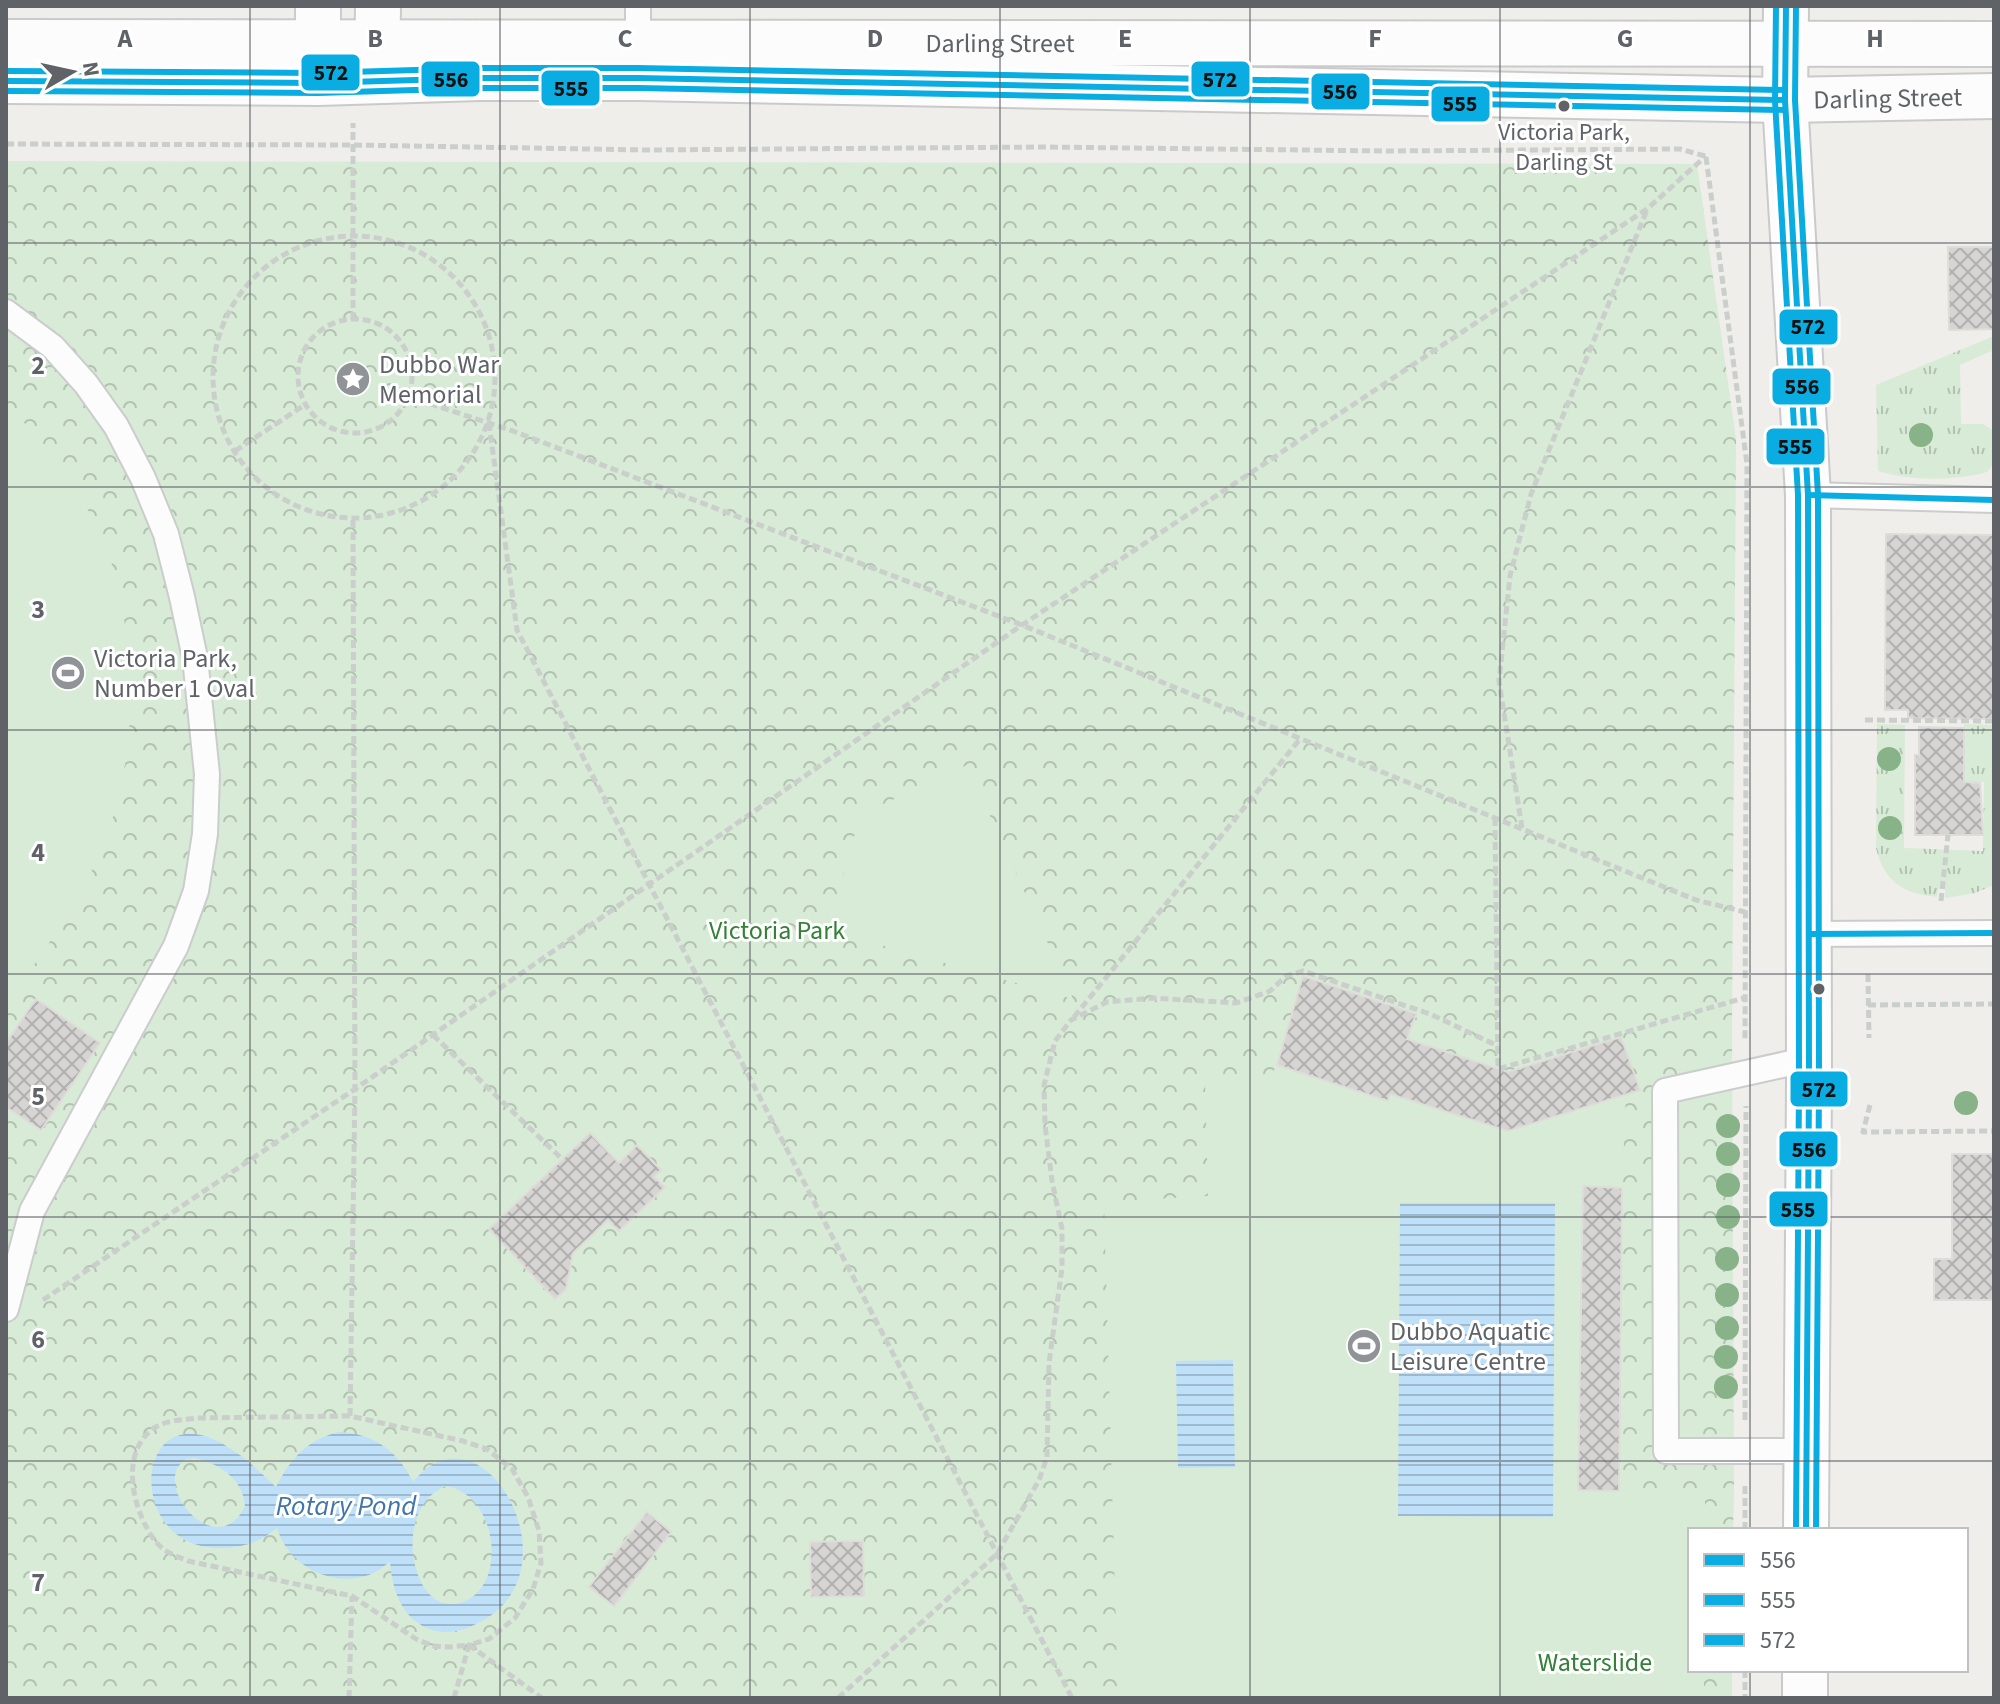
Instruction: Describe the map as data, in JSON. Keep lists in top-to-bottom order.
{
  "streets": {
    "street": ["Darling Street"]
  },
  "water": ["Rotary Pond"],
  "parks": ["Victoria Park", "Waterslide"],
  "places": {
    "other": ["Victoria Park, Darling St"],
    "place": ["Dubbo War Memorial"],
    "sports": ["Victoria Park, Number 1 Oval", "Dubbo Aquatic Leisure Centre"]
  },
  "lines": ["transit line 556", "transit line 555", "transit line 572"],
  "legend": ["556", "555", "572"],
  "north": "right",
  "grid": {
    "columns": [
      "A",
      "B",
      "C",
      "D",
      "E",
      "F",
      "G",
      "H"
    ],
    "rows": [
      "2",
      "3",
      "4",
      "5",
      "6",
      "7"
    ]
  }
}
